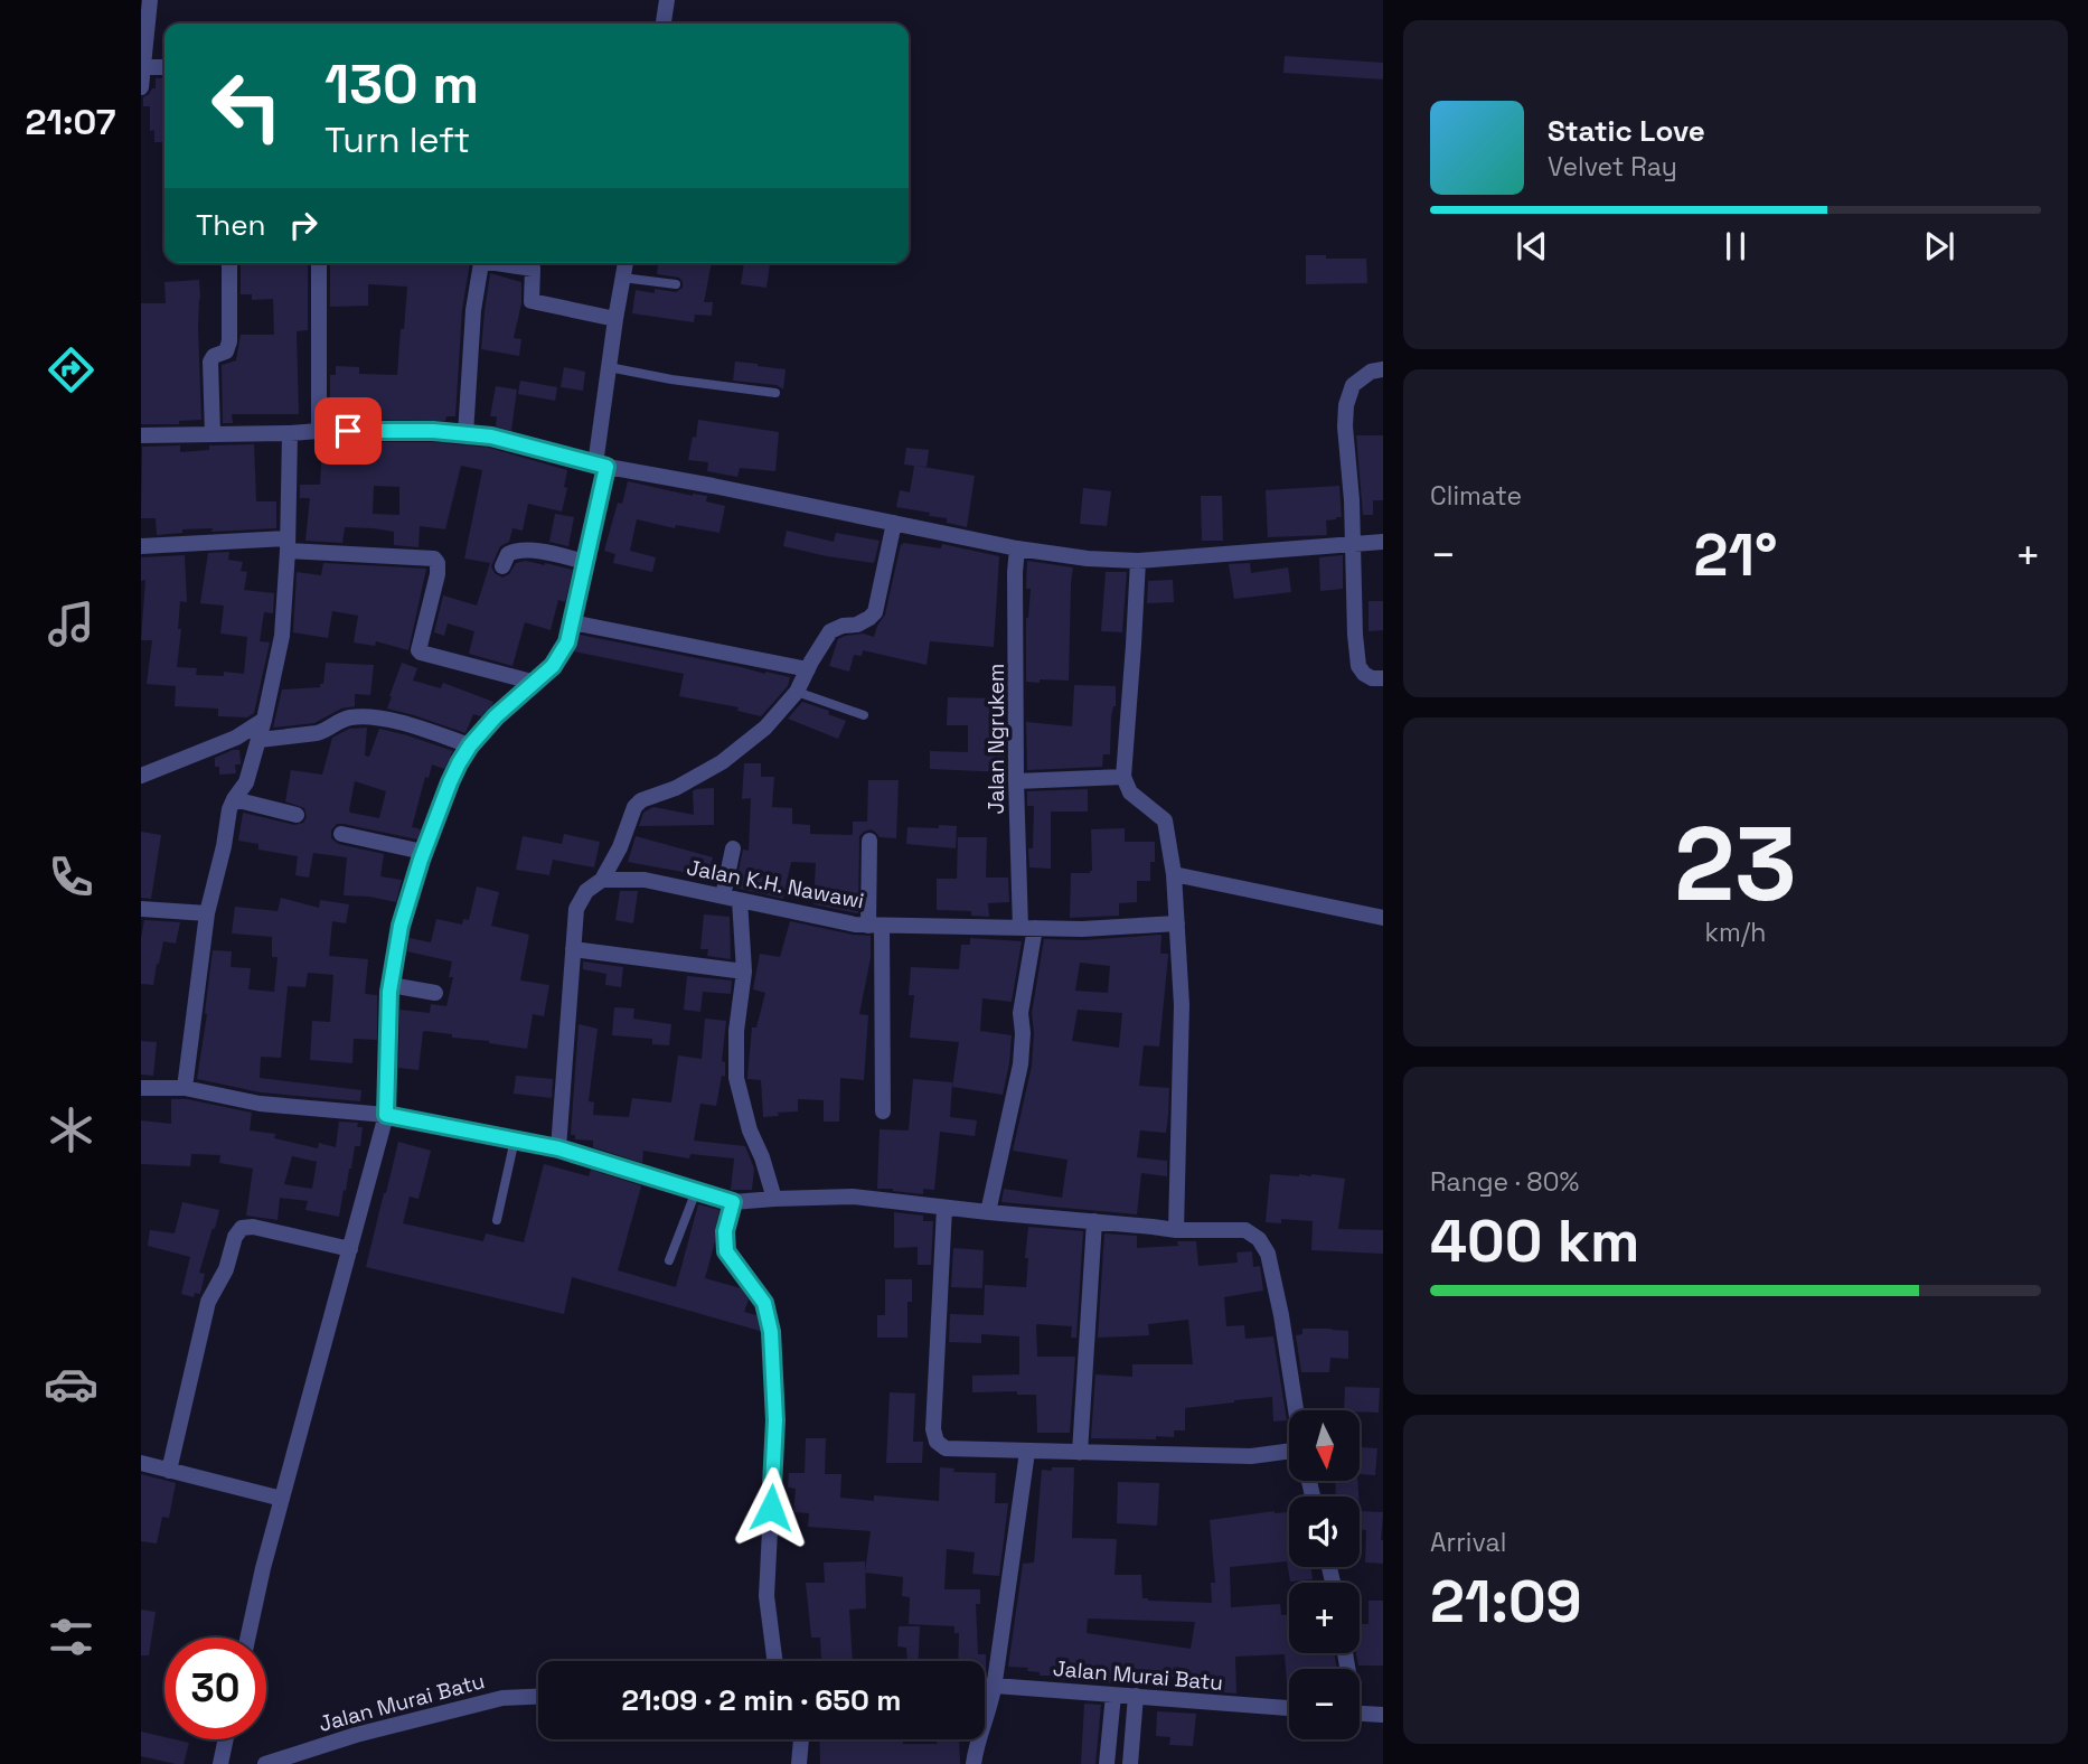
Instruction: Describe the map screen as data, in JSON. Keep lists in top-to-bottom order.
{
  "streets": {
    "street": ["Jalan Ngrukem", "Jalan K.H. Nawawi", "Jalan Murai Batu"]
  },
  "crossings": [
    ["Jalan Ngrukem", "Jalan K.H. Nawawi"]
  ],
  "north": "bottom",
  "page": {
    "tabs": "21:07",
    "turn": ["130 m", "Turn left"],
    "song": ["Static Love", "Velvet Ray"],
    "then": "Then",
    "tile": [
      "Climate",
      ["23", "km/h"],
      ["Range · 80%", "400 km"],
      ["Arrival", "21:09"]
    ],
    "heat": ["−", "21°", "+"],
    "map_buttons": ["+", "−"],
    "limit": "30",
    "trip": "21:09 · 2 min · 650 m"
  }
}
